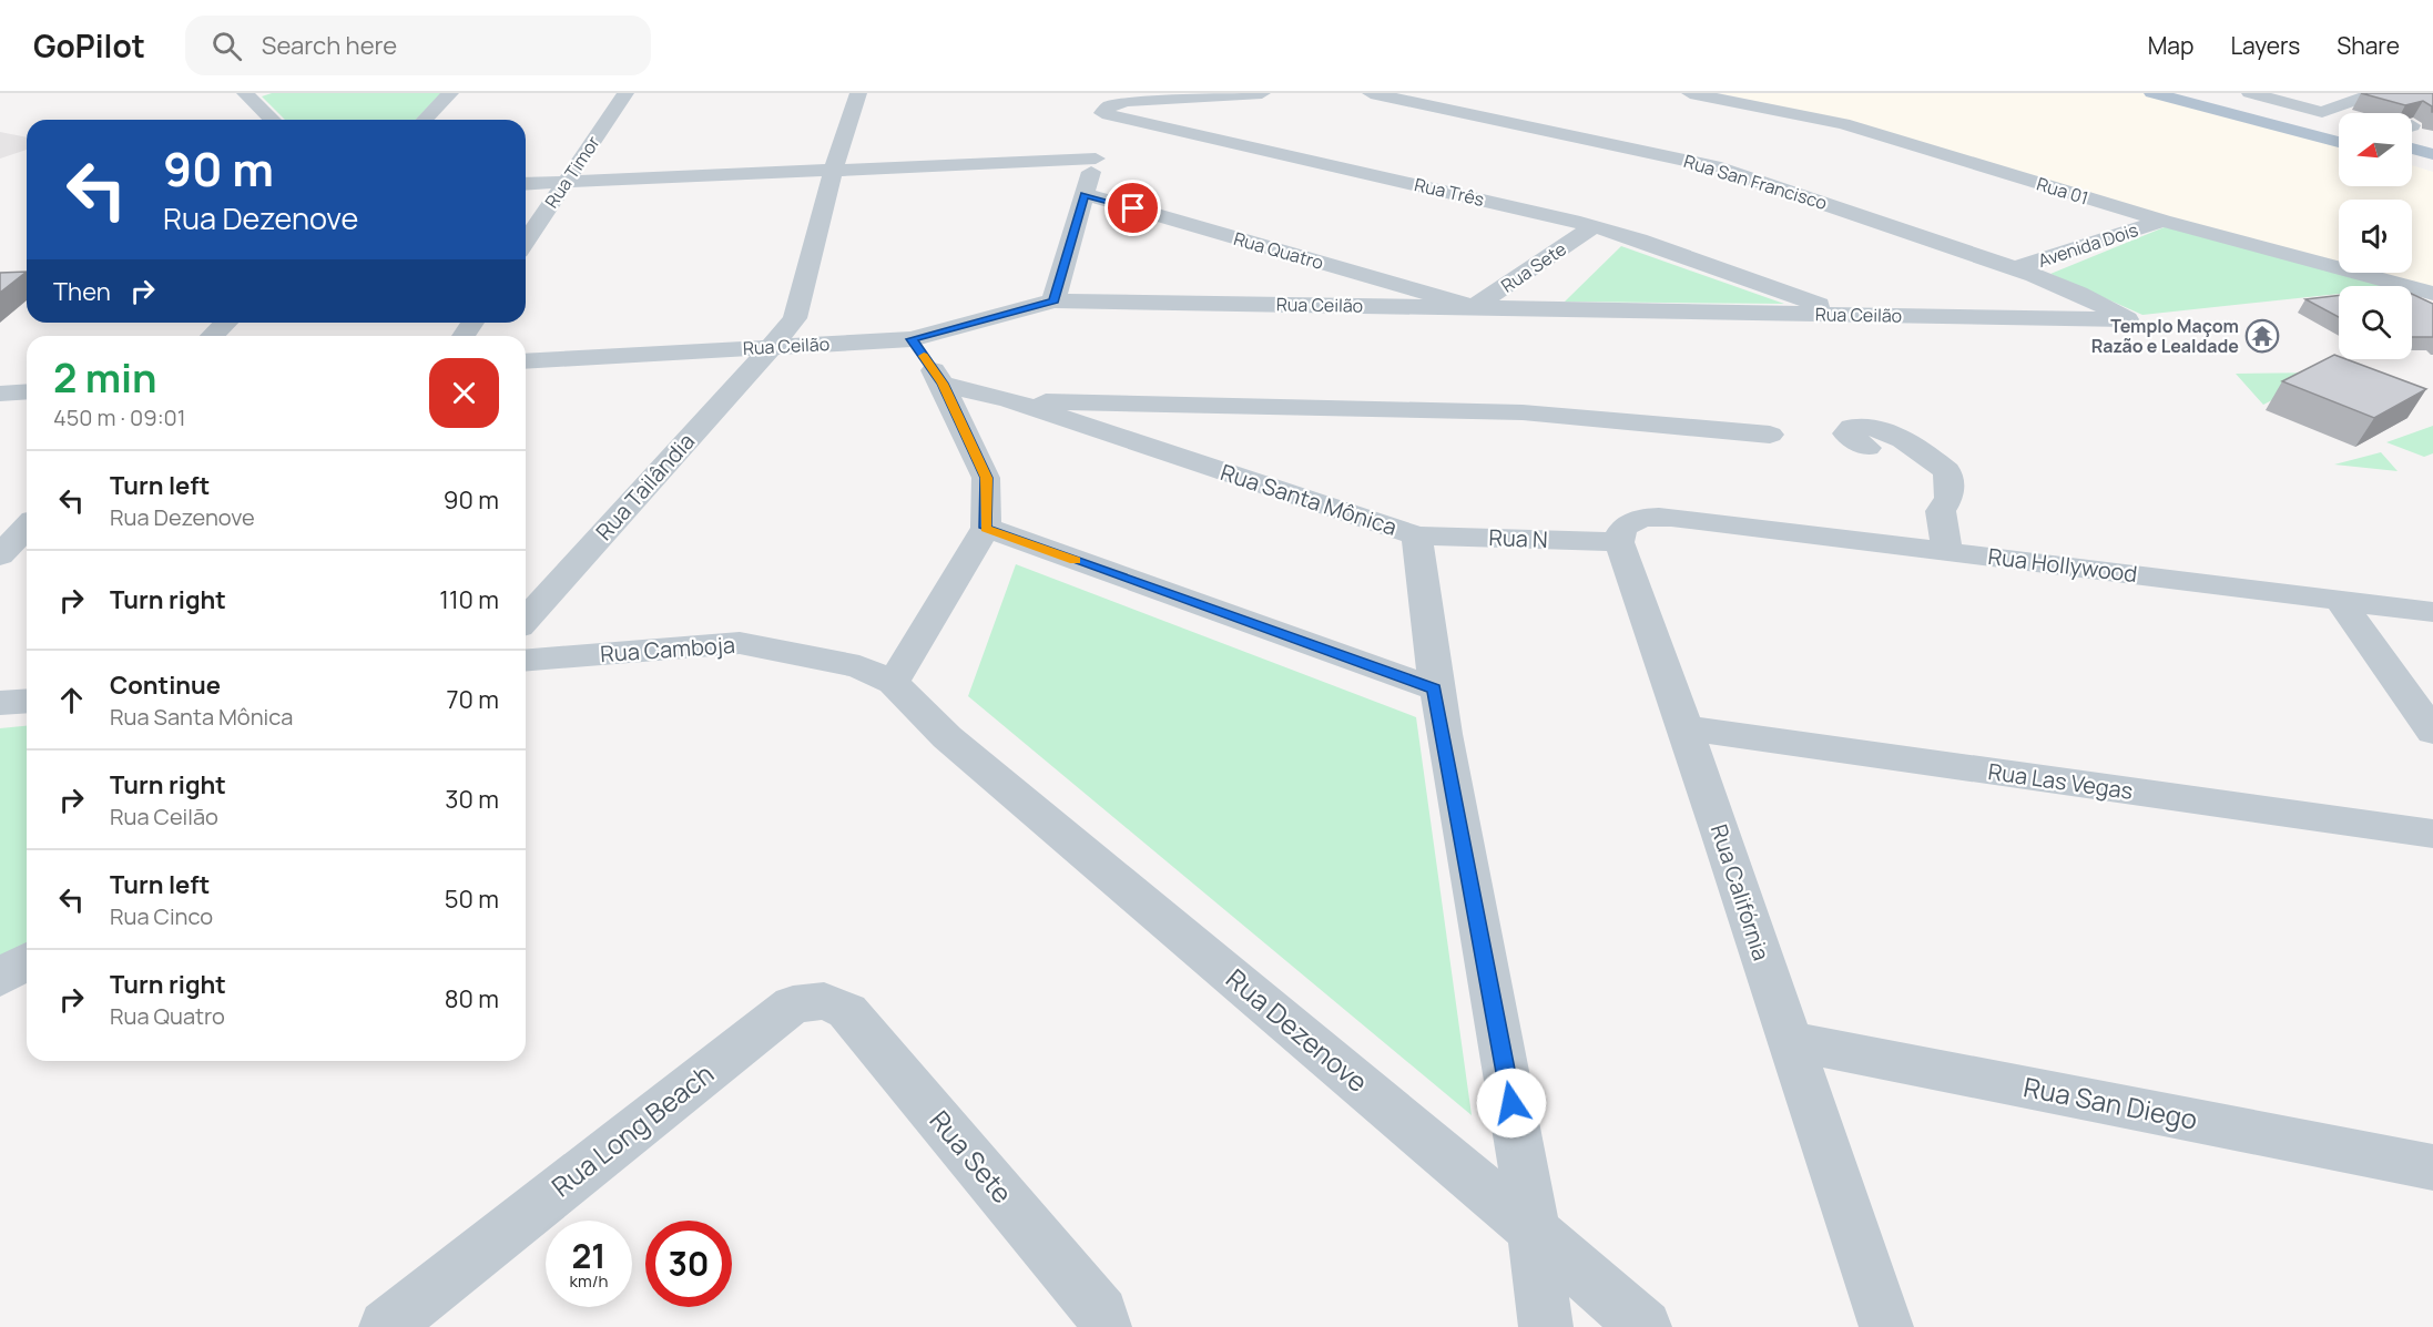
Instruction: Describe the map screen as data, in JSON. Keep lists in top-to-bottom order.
{
  "streets": {
    "street": [
      "Rua Timor",
      "Rua San Francisco",
      "Rua 01",
      "Rua Três",
      "Avenida Dois",
      "Rua Quatro",
      "Rua Sete",
      "Rua Ceilão",
      "Rua Tailândia",
      "Rua Santa Mônica",
      "Rua N",
      "Rua Hollywood",
      "Rua Camboja",
      "Rua Las Vegas",
      "Rua Califórnia",
      "Rua Dezenove",
      "Rua San Diego",
      "Rua Long Beach"
    ]
  },
  "crossings": [
    ["Rua San Francisco", "Avenida Dois"],
    ["Rua San Francisco", "Rua Ceilão"],
    ["Rua 01", "Avenida Dois"],
    ["Rua Três", "Rua Sete"],
    ["Rua Três", "Rua Ceilão"],
    ["Rua Quatro", "Rua Sete"],
    ["Rua Quatro", "Rua Ceilão"],
    ["Rua Sete", "Rua Ceilão"],
    ["Rua Sete", "Rua Long Beach"],
    ["Rua Ceilão", "Rua Tailândia"],
    ["Rua Santa Mônica", "Rua N"],
    ["Rua Santa Mônica", "Rua Dezenove"],
    ["Rua N", "Rua Hollywood"],
    ["Rua N", "Rua Califórnia"],
    ["Rua Hollywood", "Rua Califórnia"],
    ["Rua Camboja", "Rua Dezenove"],
    ["Rua Las Vegas", "Rua Califórnia"],
    ["Rua Califórnia", "Rua San Diego"]
  ],
  "places": {
    "temple": ["Templo Maçom Razão e Lealdade"]
  },
  "north": "left",
  "page": {
    "header": "GoPilot",
    "search": "Search here",
    "nav": ["Map", "Layers", "Share"],
    "turn": ["90 m", "Rua Dezenove"],
    "then": "Then",
    "heading": ["2 min", "450 m · 09:01"],
    "list": [
      {
        "name": "Turn left",
        "note": "Rua Dezenove",
        "value": "90 m"
      },
      {
        "name": "Turn right",
        "value": "110 m"
      },
      {
        "name": "Continue",
        "note": "Rua Santa Mônica",
        "value": "70 m"
      },
      {
        "name": "Turn right",
        "note": "Rua Ceilão",
        "value": "30 m"
      },
      {
        "name": "Turn left",
        "note": "Rua Cinco",
        "value": "50 m"
      },
      {
        "name": "Turn right",
        "note": "Rua Quatro",
        "value": "80 m"
      }
    ],
    "speed": "21 km/h",
    "limit": "30"
  }
}
